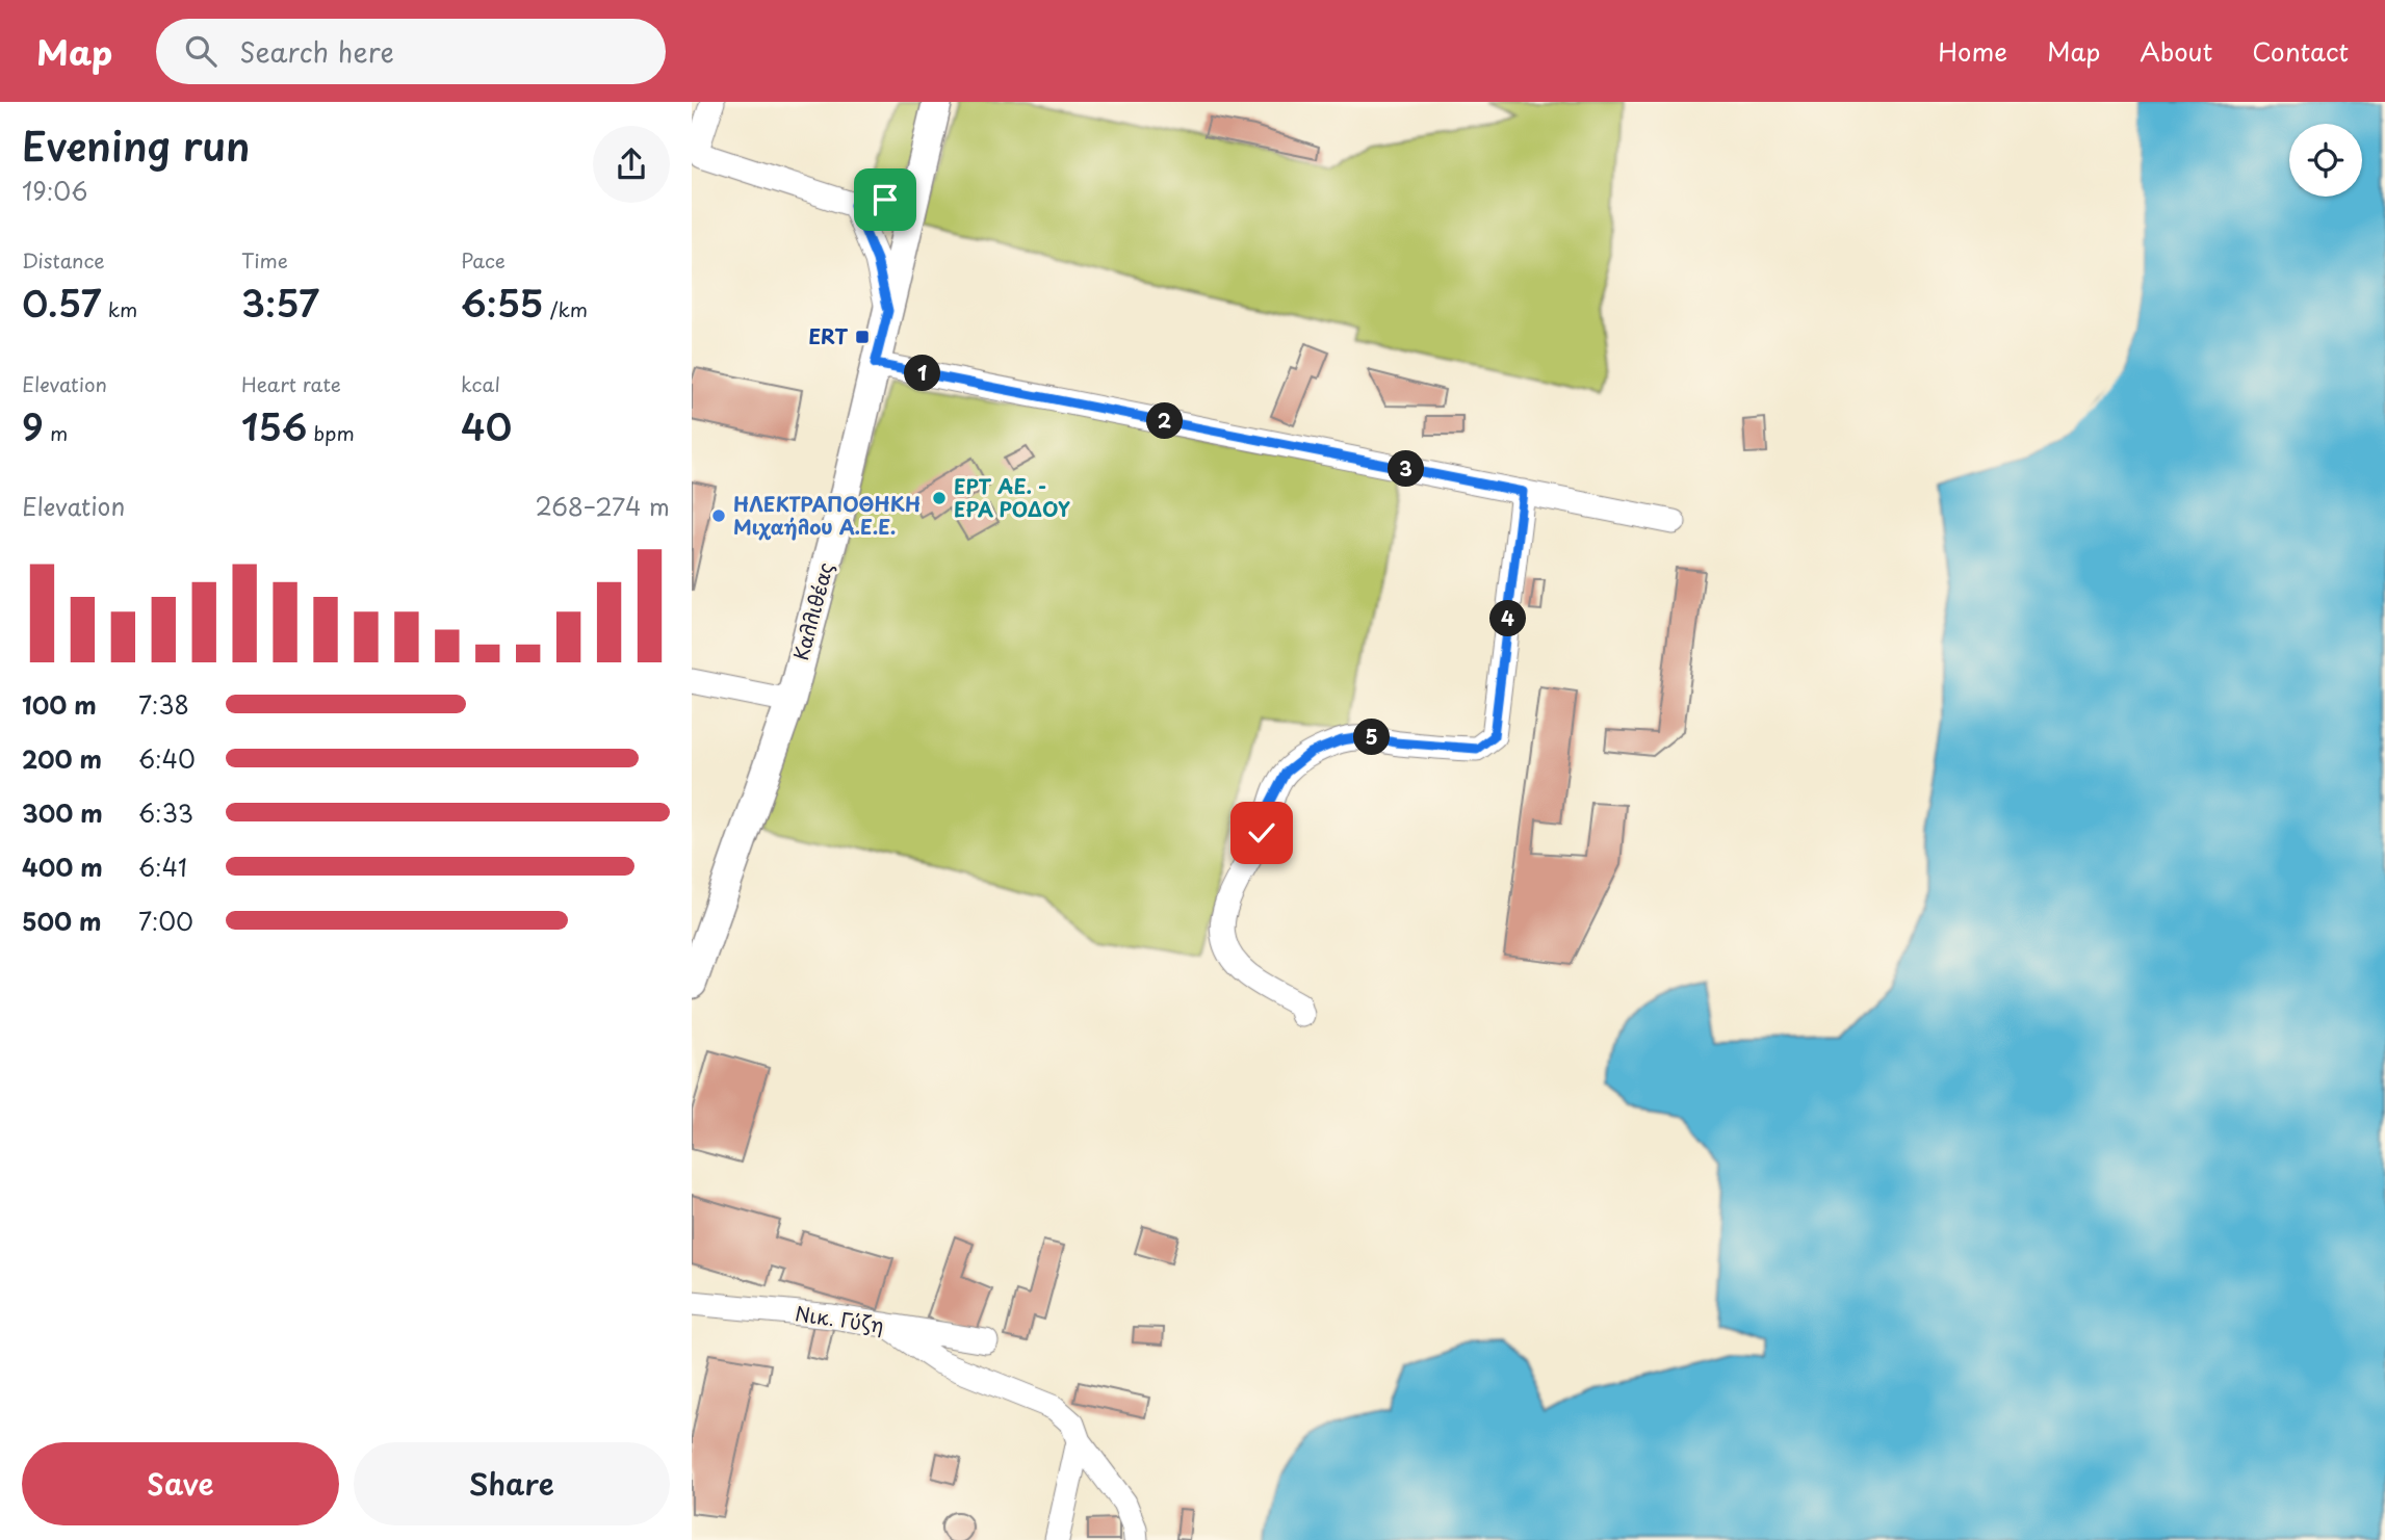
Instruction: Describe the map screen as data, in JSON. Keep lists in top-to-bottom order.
{
  "streets": {
    "main road": ["Καλλιθέας"],
    "street": ["Νικ. Γύζη"]
  },
  "places": {
    "transit": ["ERT"],
    "other": ["ΕΡΤ ΑΕ. - ΕΡΑ ΡΟΔΟΥ", "ΗΛΕΚΤΡΑΠΟΘΗΚΗ Μιχαήλου Α.Ε.Ε."]
  },
  "page": {
    "header": "Map",
    "search": "Search here",
    "nav": [
      "Home",
      "Map",
      "About",
      "Contact"
    ],
    "heading": ["Evening run", "19:06"],
    "stats": [
      ["Distance", "0.57 km"],
      ["Time", "3:57"],
      ["Pace", "6:55 /km"],
      ["Elevation", "9 m"],
      ["Heart rate", "156 bpm"],
      ["kcal", "40"]
    ],
    "pins": [
      "1",
      "2",
      "3",
      "4",
      "5"
    ],
    "chart": ["Elevation", "268–274 m"],
    "list": [
      {
        "name": "100 m",
        "note": "7:38"
      },
      {
        "name": "200 m",
        "note": "6:40"
      },
      {
        "name": "300 m",
        "note": "6:33"
      },
      {
        "name": "400 m",
        "note": "6:41"
      },
      {
        "name": "500 m",
        "note": "7:00"
      }
    ],
    "buttons": ["Save", "Share"]
  }
}
